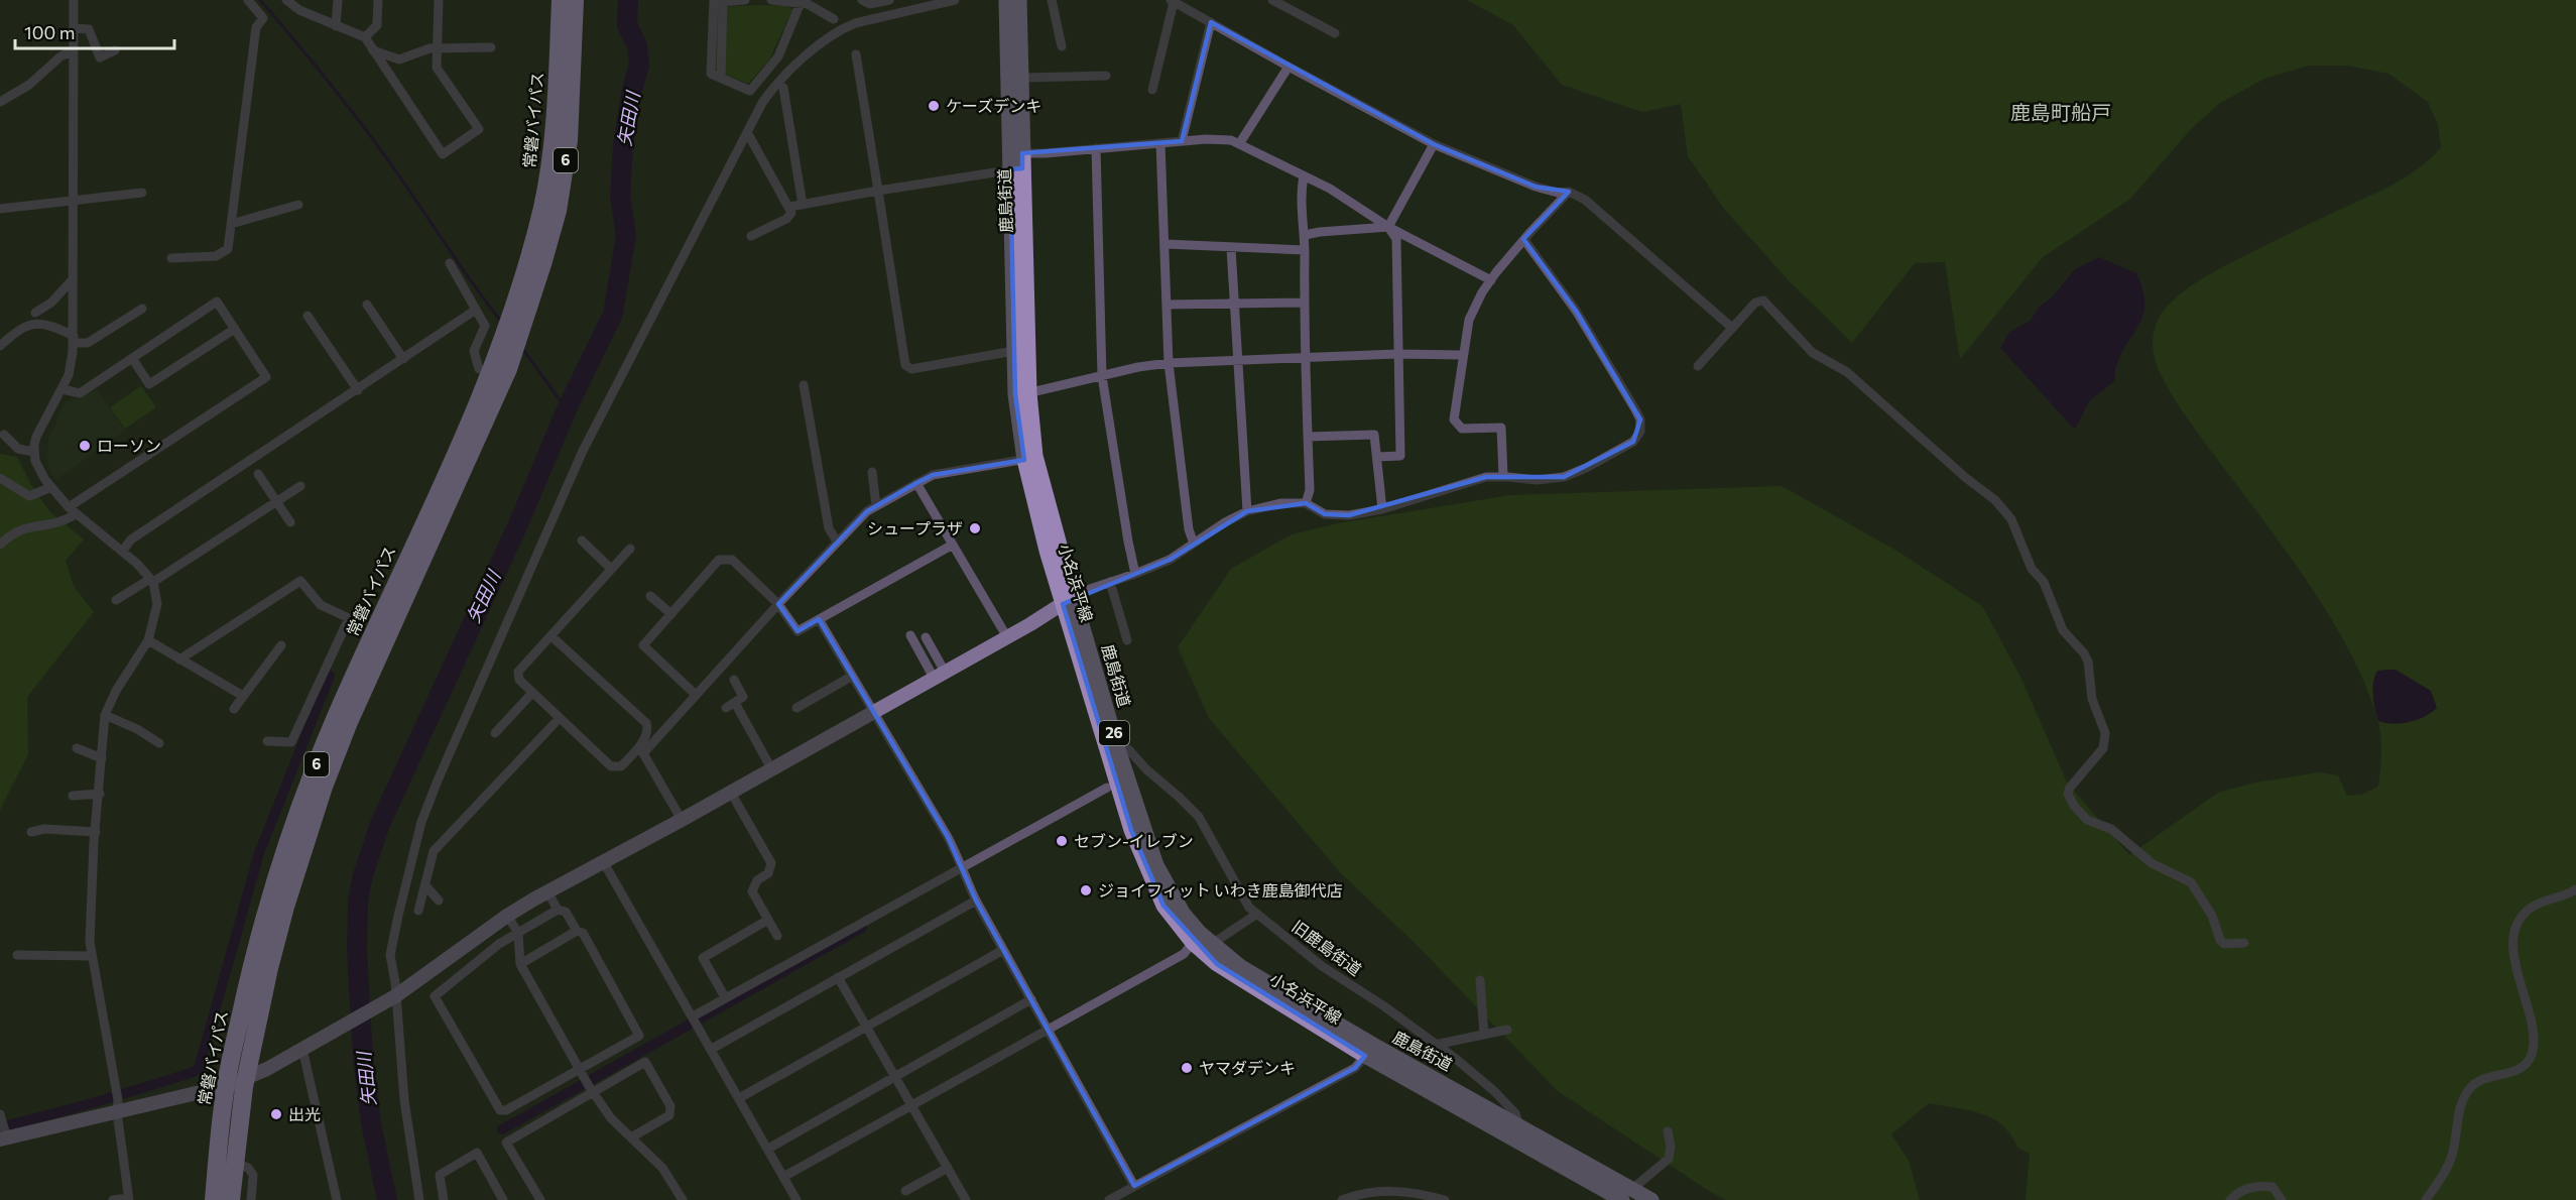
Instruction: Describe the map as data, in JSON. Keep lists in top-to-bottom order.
{
  "streets": {
    "highway": ["常磐バイパス", "6"],
    "main road": ["鹿島街道", "小名浜平線", "26"],
    "street": ["旧鹿島街道"]
  },
  "crossings": [
    ["鹿島街道", "小名浜平線"],
    ["鹿島街道", "旧鹿島街道"]
  ],
  "districts": ["鹿島町船戸"],
  "water": ["矢田川"],
  "places": [
    "ケーズデンキ",
    "ローソン",
    "シュープラザ",
    "セブン-イレブン",
    "ジョイフィット いわき鹿島御代店",
    "ヤマダデンキ",
    "出光"
  ],
  "scale_bar": "100 m"
}
